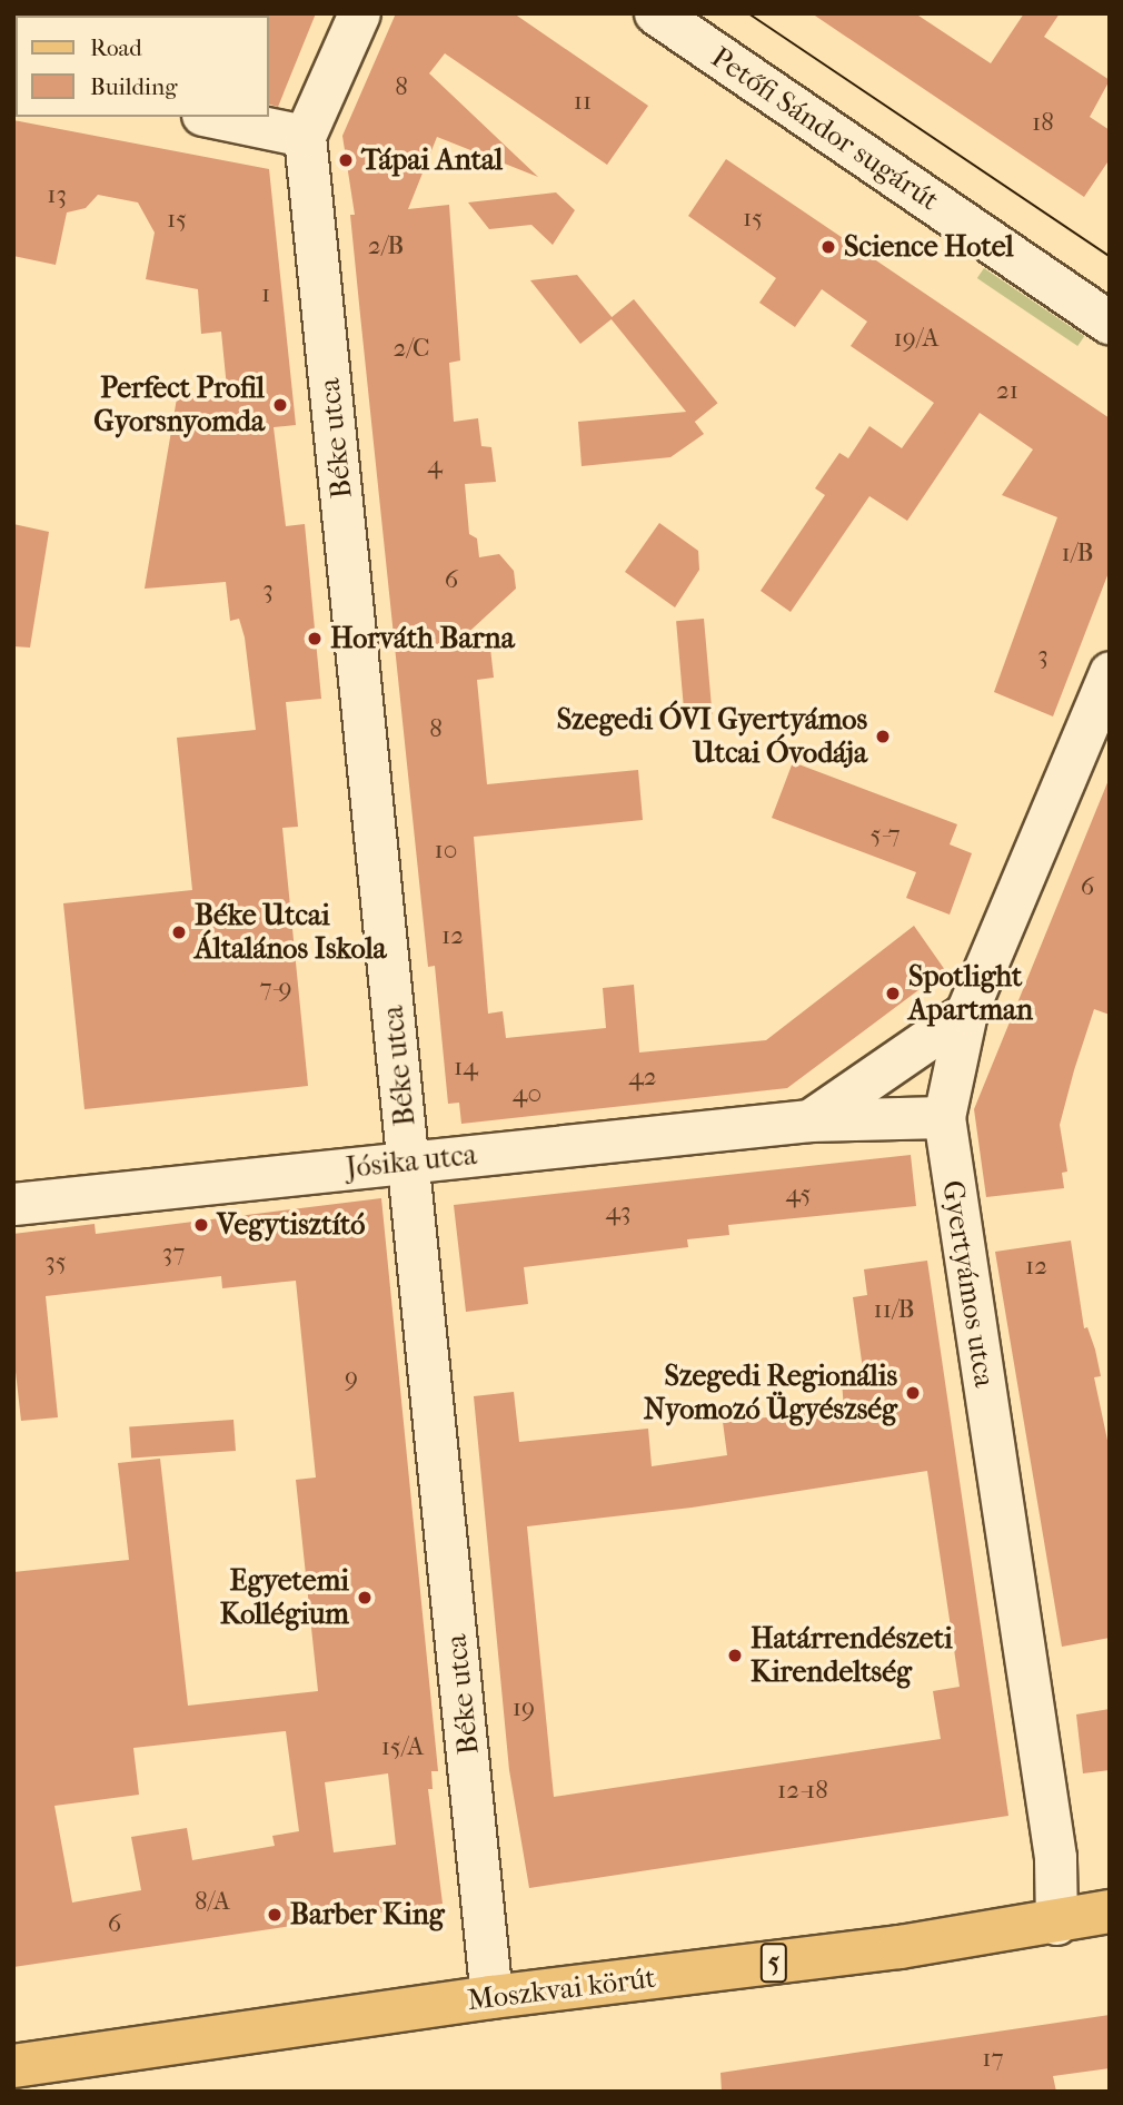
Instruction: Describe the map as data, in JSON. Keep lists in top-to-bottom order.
{
  "streets": {
    "main road": ["5", "Moszkvai körút"],
    "street": [
      "Petőfi Sándor sugárút",
      "Béke utca",
      "Jósika utca",
      "Gyertyámos utca"
    ]
  },
  "crossings": [
    ["Béke utca", "Jósika utca"],
    ["Béke utca", "Moszkvai körút"],
    ["Jósika utca", "Gyertyámos utca"],
    ["Gyertyámos utca", "Moszkvai körút"]
  ],
  "places": [
    "Tápai Antal",
    "Science Hotel",
    "Perfect Profil Gyorsnyomda",
    "Horváth Barna",
    "Szegedi ÓVI Gyertyámos Utcai Óvodája",
    "Béke Utcai Általános Iskola",
    "Spotlight Apartman",
    "Vegytisztító",
    "Szegedi Regionális Nyomozó Ügyészség",
    "Egyetemi Kollégium",
    "Határrendészeti Kirendeltség",
    "Barber King"
  ],
  "house_numbers": [
    "8",
    "11",
    "18",
    "13",
    "15",
    "15",
    "2/B",
    "1",
    "19/A",
    "2/C",
    "21",
    "4",
    "1/B",
    "6",
    "3",
    "3",
    "8",
    "5-7",
    "10",
    "6",
    "12",
    "7-9",
    "14",
    "42",
    "40",
    "45",
    "43",
    "37",
    "35",
    "12",
    "11/B",
    "9",
    "19",
    "15/A",
    "12-18",
    "8/A",
    "6",
    "17"
  ],
  "legend": ["Road", "Building"]
}
